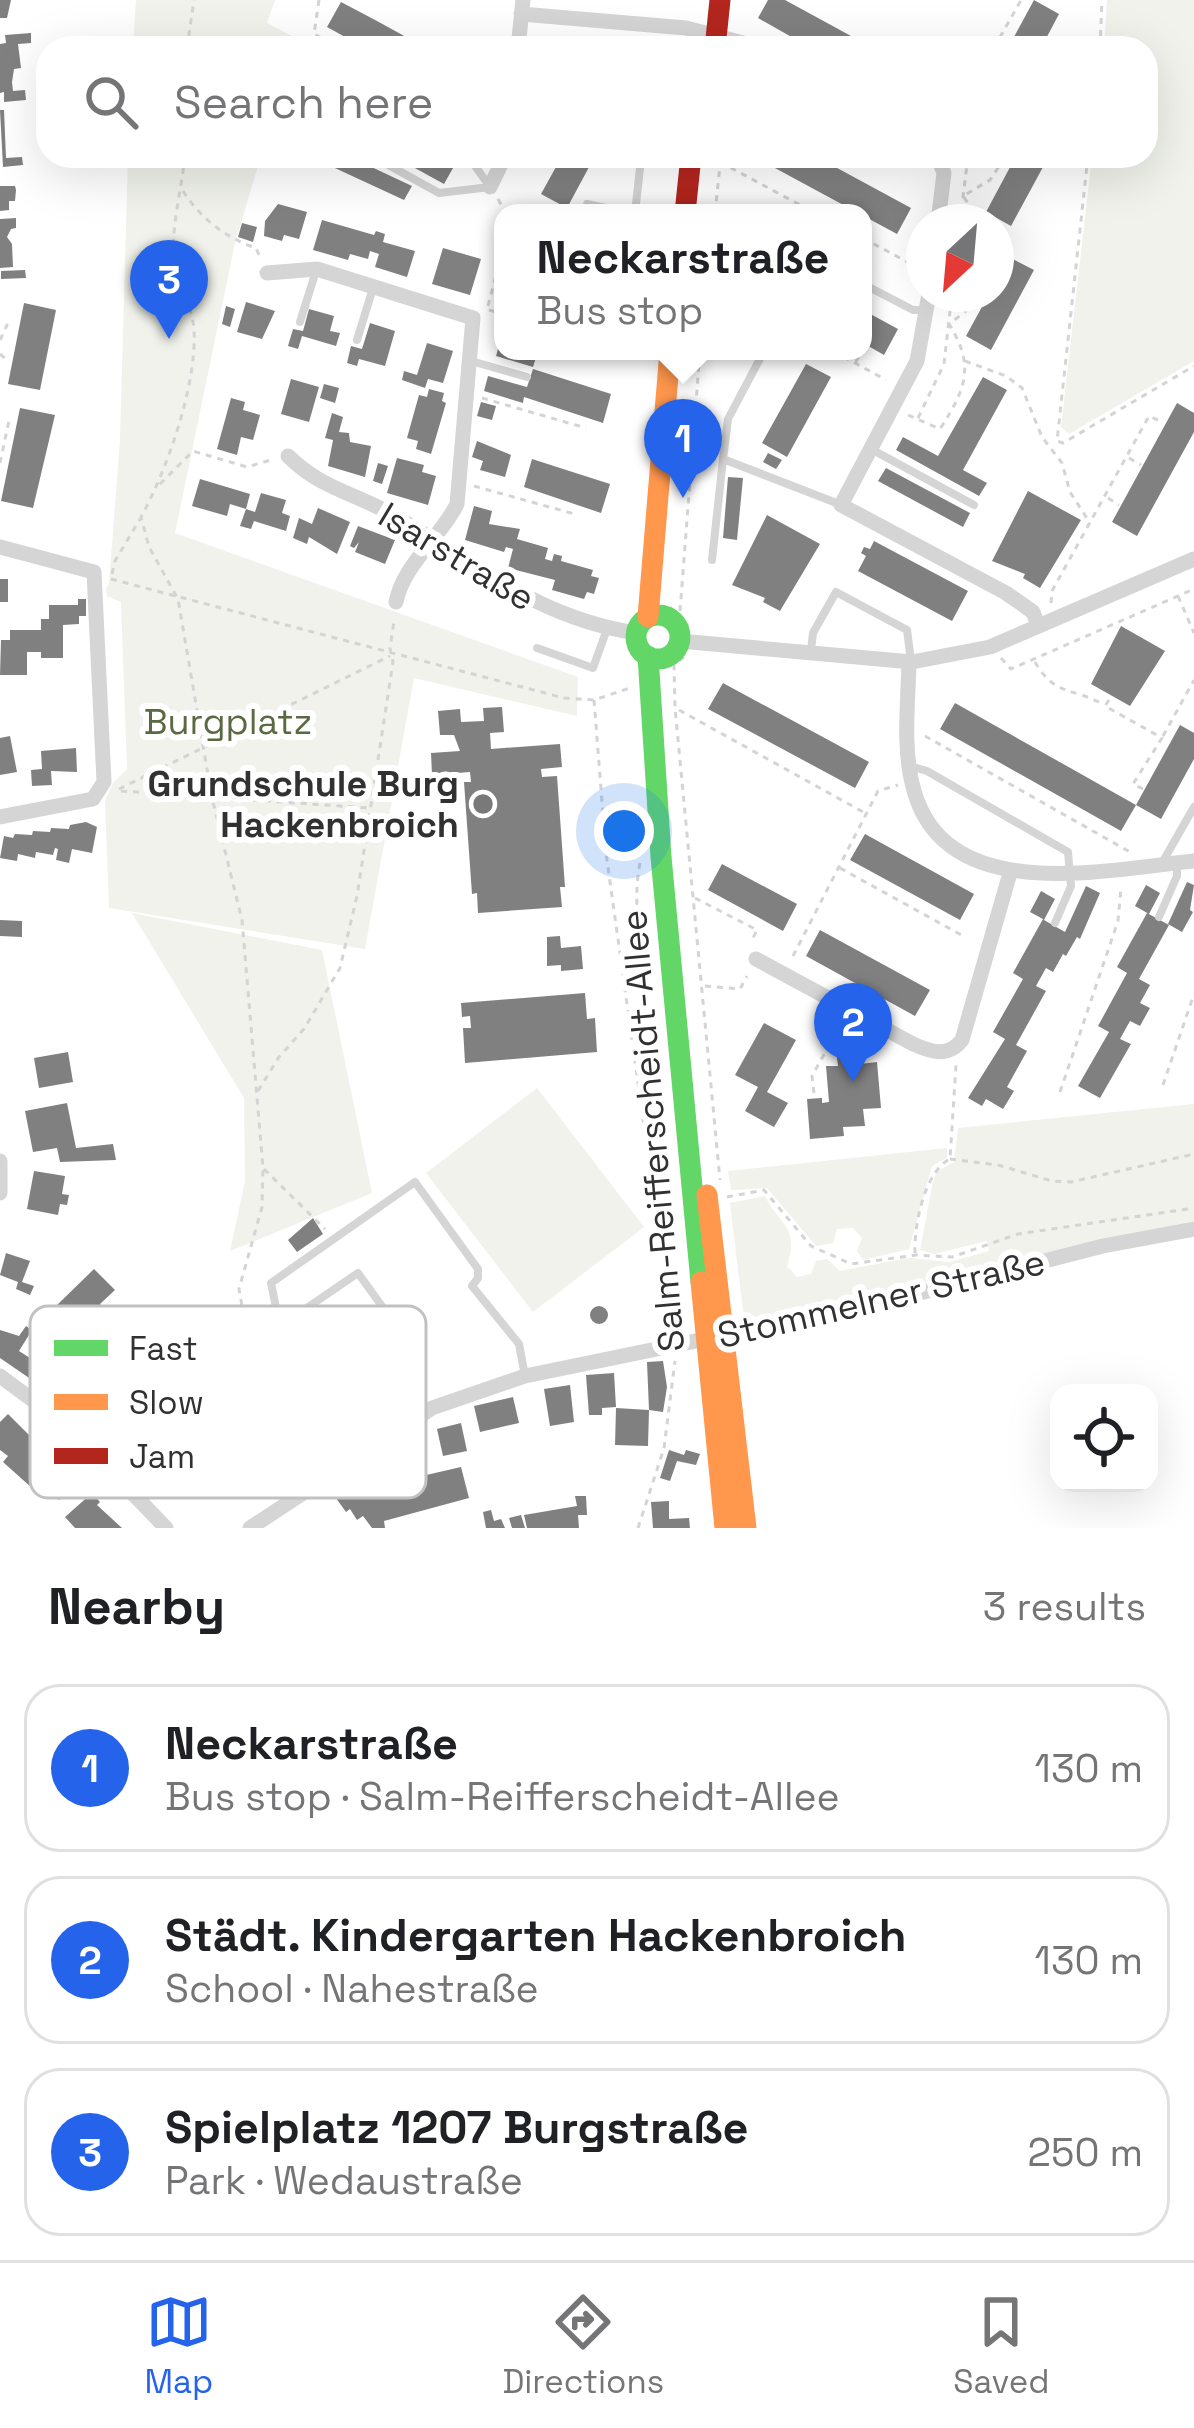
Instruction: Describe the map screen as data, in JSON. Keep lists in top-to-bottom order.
{
  "streets": {
    "street": ["Isarstraße", "Salm-Reifferscheidt-Allee", "Stommelner Straße"]
  },
  "crossings": [
    ["Salm-Reifferscheidt-Allee", "Stommelner Straße"]
  ],
  "parks": ["Burgplatz"],
  "places": ["Grundschule Burg Hackenbroich"],
  "legend": ["Fast", "Slow", "Jam"],
  "north": "bottom left",
  "page": {
    "search": "Search here",
    "popup": ["Neckarstraße", "Bus stop"],
    "pins": ["3", "1", "2"],
    "heading": ["Nearby", "3 results"],
    "list": [
      {
        "mark": "1",
        "name": "Neckarstraße",
        "note": "Bus stop · Salm-Reifferscheidt-Allee",
        "value": "130 m"
      },
      {
        "mark": "2",
        "name": "Städt. Kindergarten Hackenbroich",
        "note": "School · Nahestraße",
        "value": "130 m"
      },
      {
        "mark": "3",
        "name": "Spielplatz 1207 Burgstraße",
        "note": "Park · Wedaustraße",
        "value": "250 m"
      }
    ],
    "nav": ["Map", "Directions", "Saved"]
  }
}
